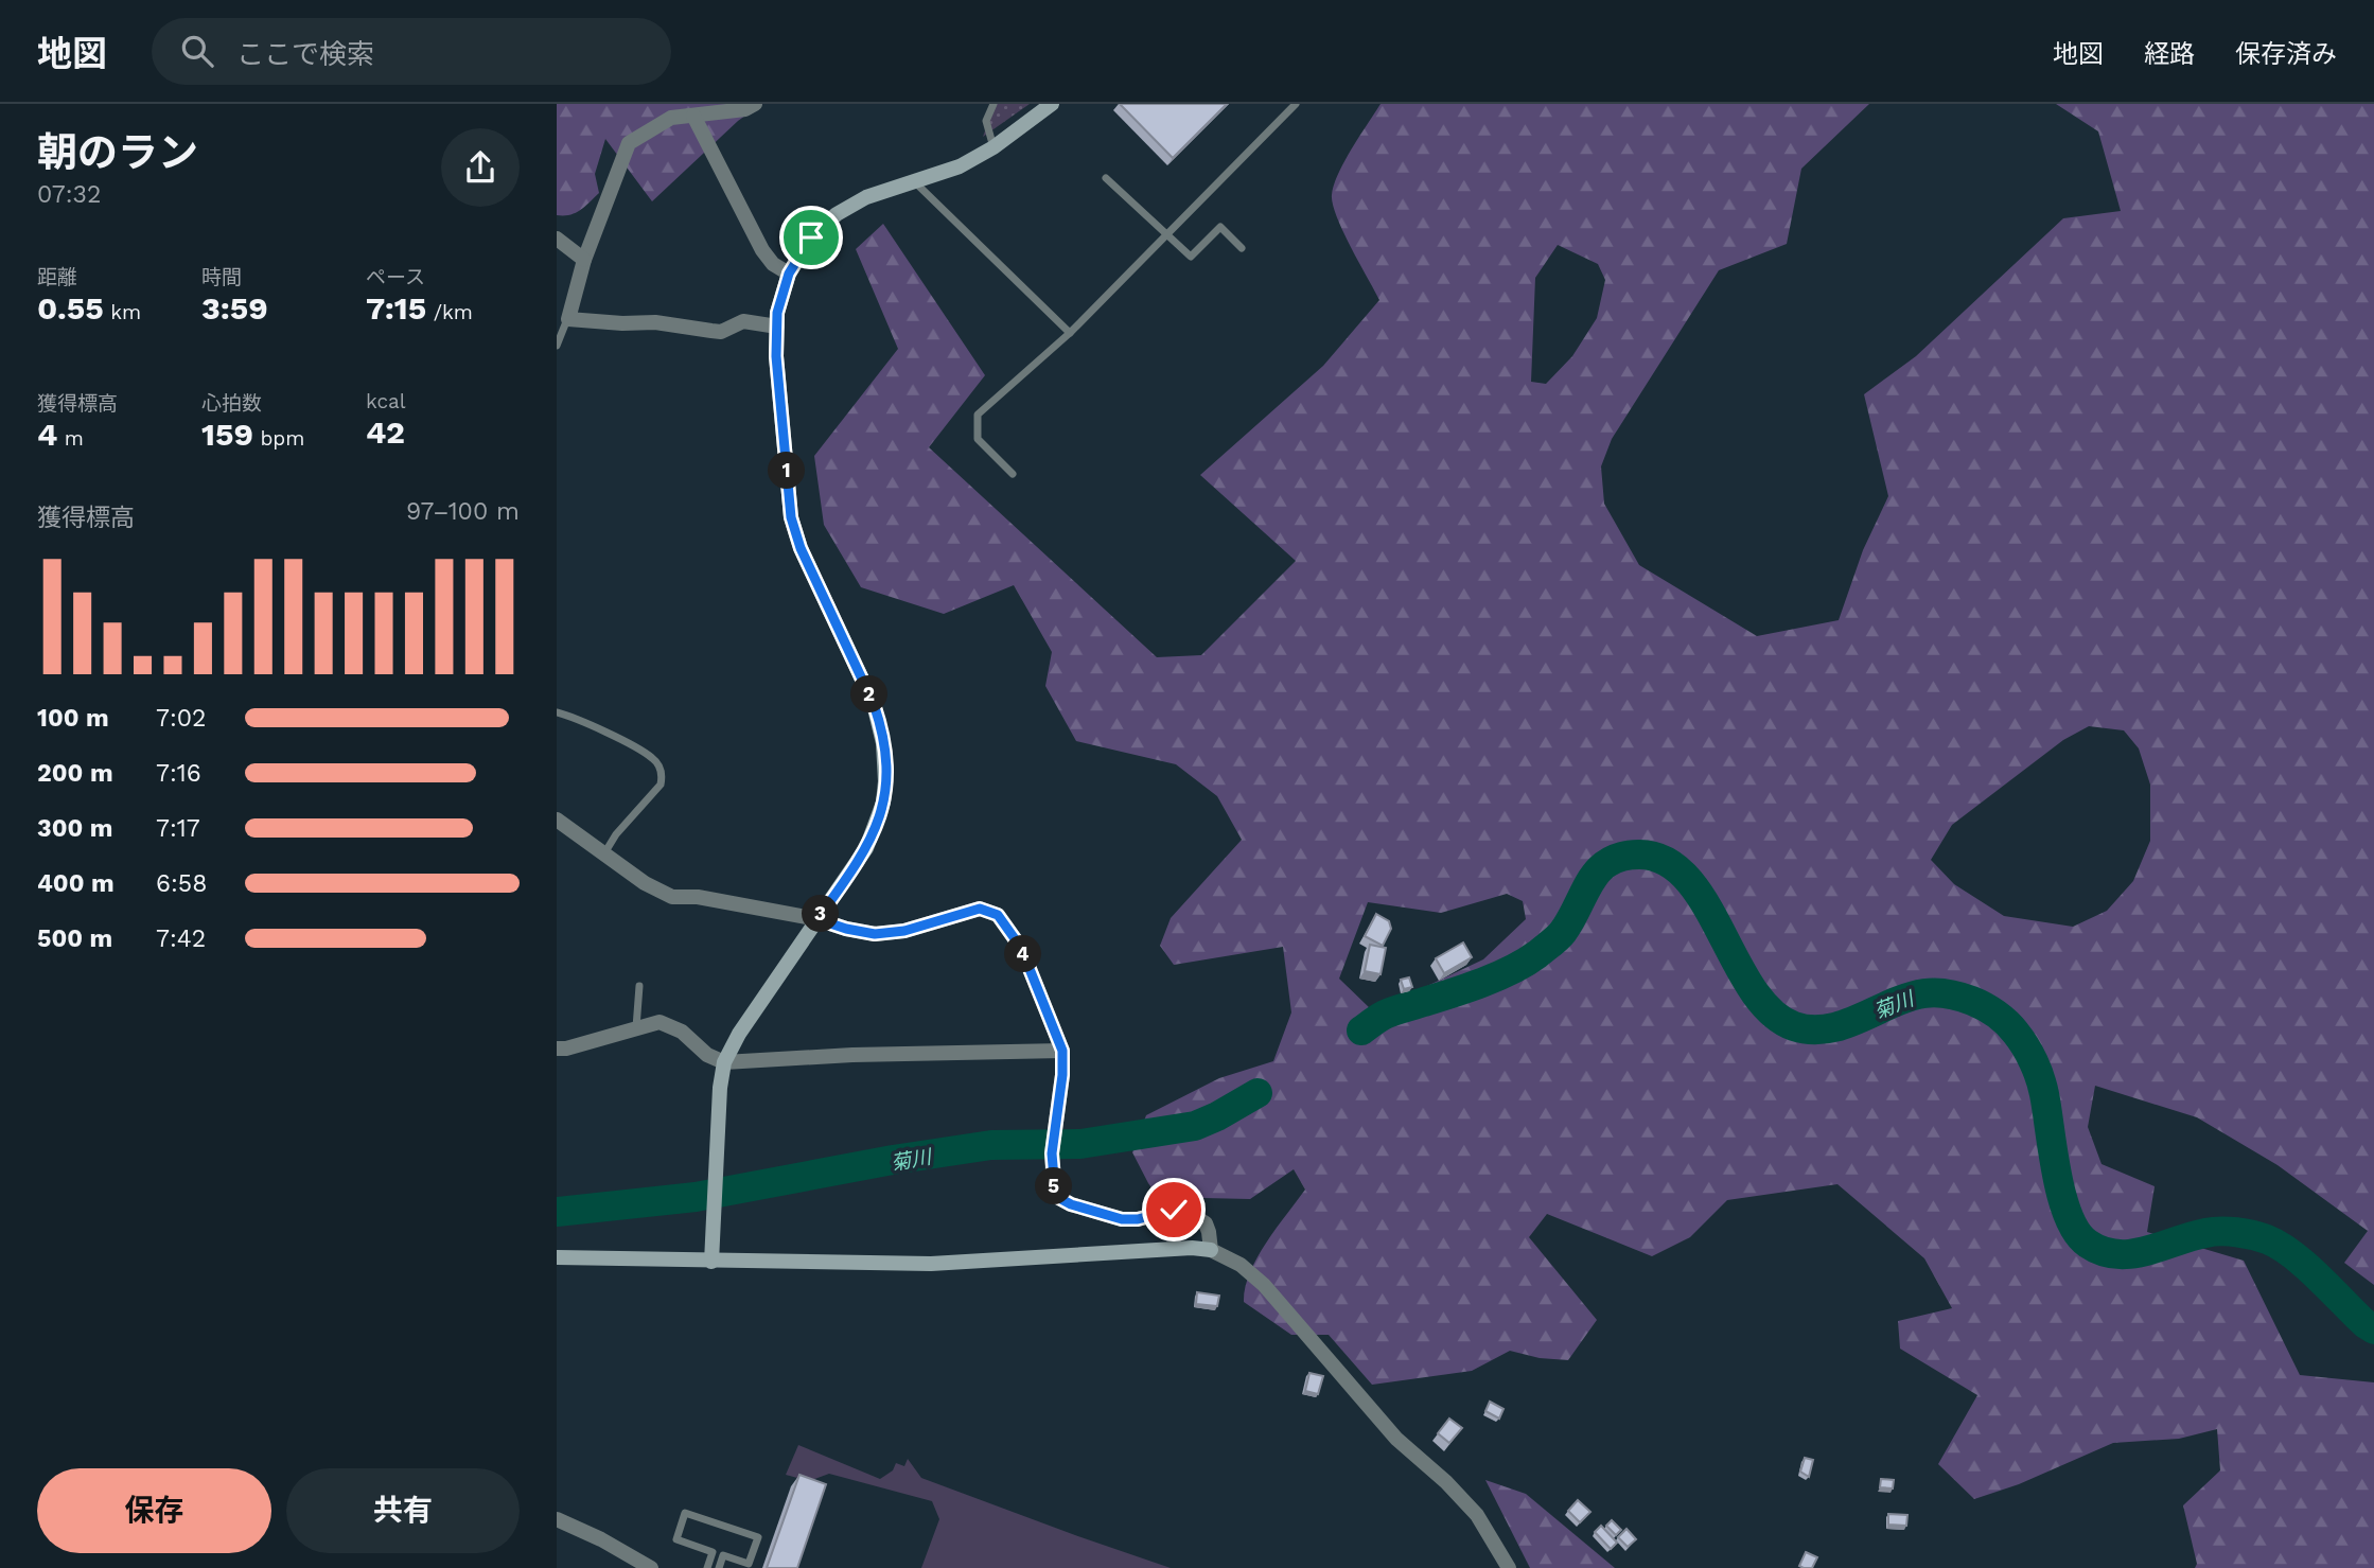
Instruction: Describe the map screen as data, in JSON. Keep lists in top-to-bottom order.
{
  "water": ["菊川"],
  "page": {
    "header": "地図",
    "search": "ここで検索",
    "nav": ["地図", "経路", "保存済み"],
    "heading": ["朝のラン", "07:32"],
    "stats": [
      ["距離", "0.55 km"],
      ["時間", "3:59"],
      ["ペース", "7:15 /km"],
      ["獲得標高", "4 m"],
      ["心拍数", "159 bpm"],
      ["kcal", "42"]
    ],
    "pins": [
      "1",
      "2",
      "3",
      "4",
      "5"
    ],
    "chart": ["獲得標高", "97–100 m"],
    "list": [
      {
        "name": "100 m",
        "note": "7:02"
      },
      {
        "name": "200 m",
        "note": "7:16"
      },
      {
        "name": "300 m",
        "note": "7:17"
      },
      {
        "name": "400 m",
        "note": "6:58"
      },
      {
        "name": "500 m",
        "note": "7:42"
      }
    ],
    "buttons": ["保存", "共有"]
  }
}
